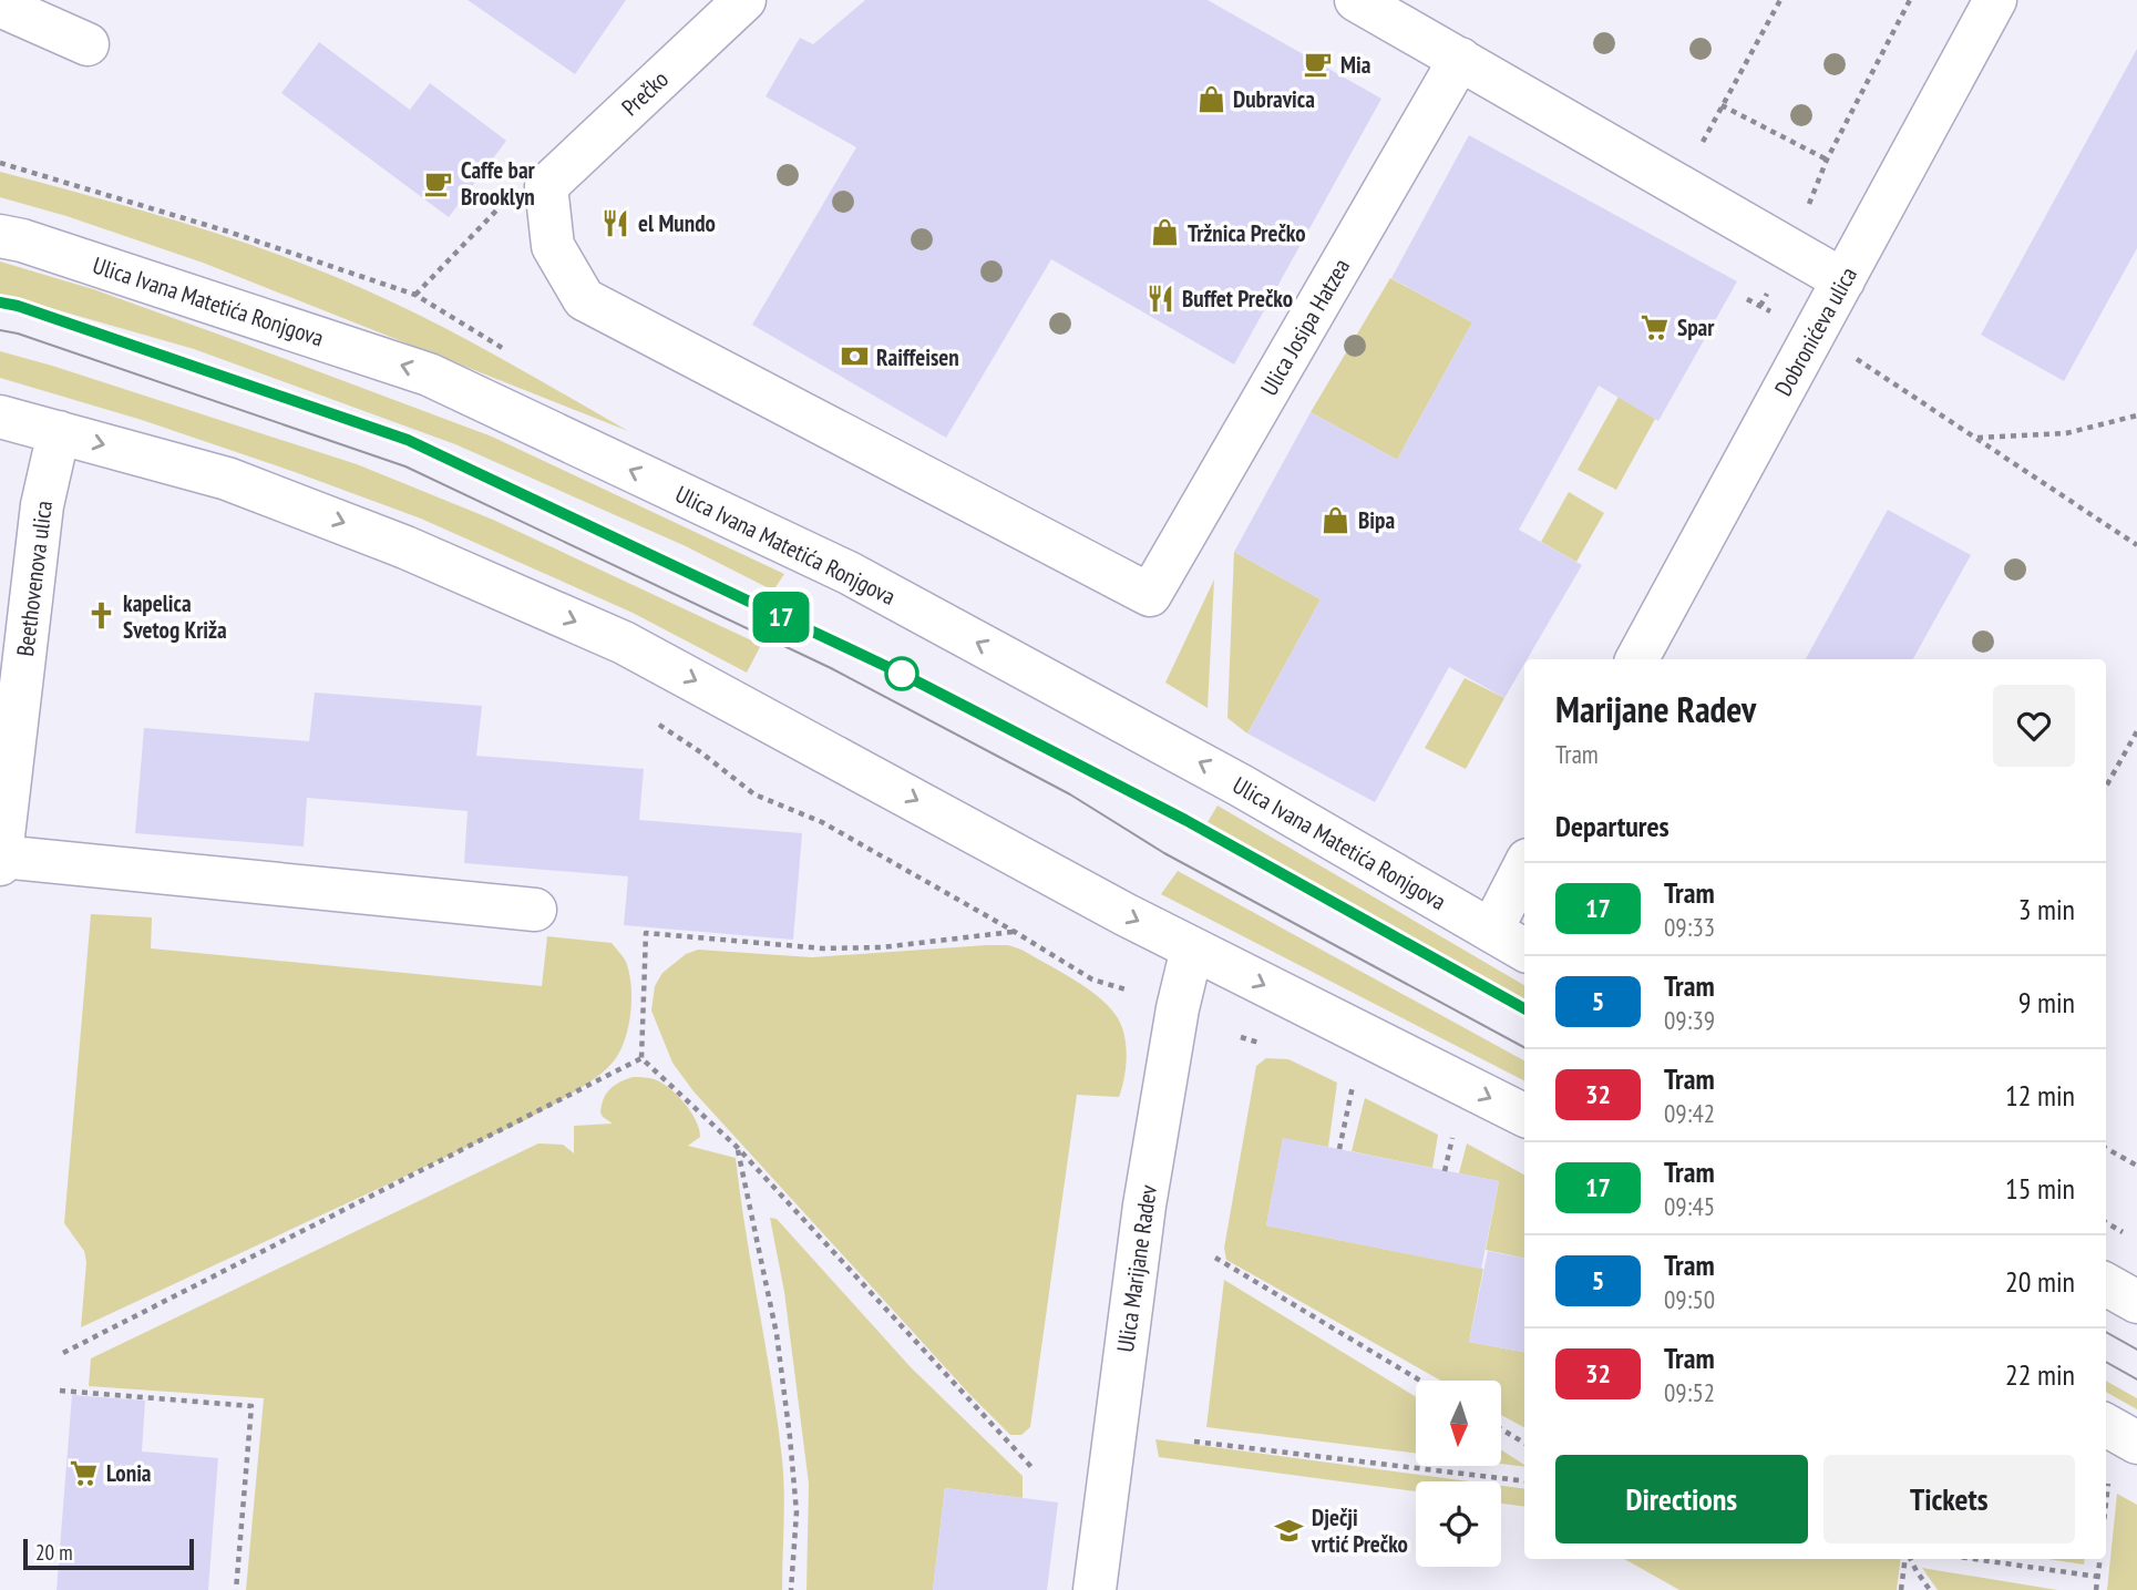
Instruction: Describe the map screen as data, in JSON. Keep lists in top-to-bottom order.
{
  "streets": {
    "street": [
      "Prečko",
      "Ulica Ivana Matetića Ronjgova",
      "Ulica Josipa Hatzea",
      "Dobronićeva ulica",
      "Beethovenova ulica",
      "Ulica Marijane Radev"
    ]
  },
  "crossings": [
    ["Prečko", "Ulica Josipa Hatzea"]
  ],
  "places": {
    "cafe": ["Mia", "Caffe bar Brooklyn"],
    "shop": ["Dubravica", "Tržnica Prečko", "Bipa"],
    "restaurant": ["el Mundo", "Buffet Prečko"],
    "supermarket": ["Spar", "Lonia"],
    "bank": ["Raiffeisen"],
    "church": ["kapelica Svetog Križa"],
    "school or university": ["Dječji vrtić Prečko"]
  },
  "lines": ["tram line 17"],
  "scale_bar": "20 m",
  "north": "bottom",
  "page": {
    "on_map": "17",
    "heading": [
      ["Marijane Radev", "Tram"],
      "Departures"
    ],
    "list": [
      {
        "mark": "17",
        "name": "Tram",
        "note": "09:33",
        "value": "3 min"
      },
      {
        "mark": "5",
        "name": "Tram",
        "note": "09:39",
        "value": "9 min"
      },
      {
        "mark": "32",
        "name": "Tram",
        "note": "09:42",
        "value": "12 min"
      },
      {
        "mark": "17",
        "name": "Tram",
        "note": "09:45",
        "value": "15 min"
      },
      {
        "mark": "5",
        "name": "Tram",
        "note": "09:50",
        "value": "20 min"
      },
      {
        "mark": "32",
        "name": "Tram",
        "note": "09:52",
        "value": "22 min"
      }
    ],
    "buttons": ["Directions", "Tickets"],
    "scale": "20 m"
  }
}
